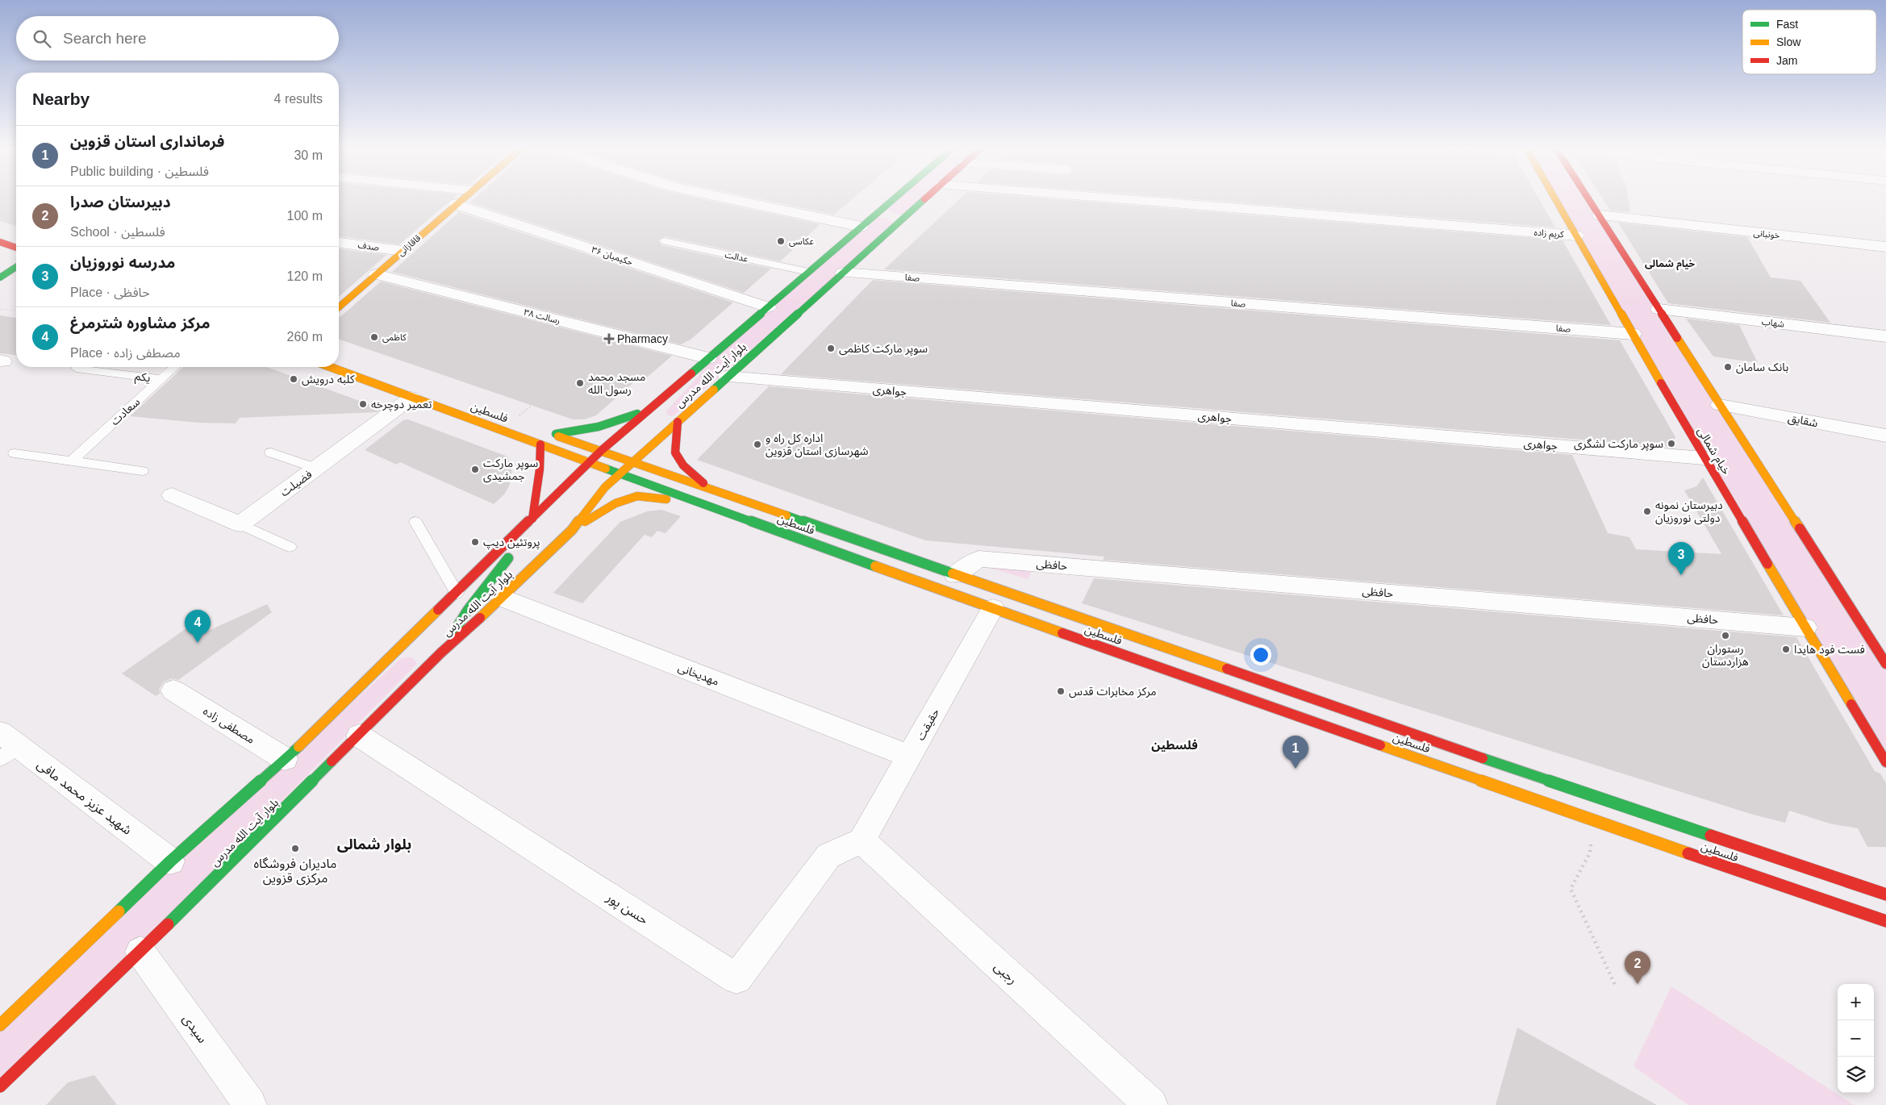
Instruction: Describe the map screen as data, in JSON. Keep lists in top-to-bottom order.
{
  "streets": {
    "main road": [
      "قاقازانی",
      "بلوار آیت الله مدرس",
      "فلسطین",
      "خیام شمالی"
    ],
    "street": [
      "کریم زاده",
      "خونبانی",
      "صدف",
      "۳۶ حکیمیان",
      "صفا",
      "۳۸ رسالت",
      "شهاب",
      "جواهری",
      "شقایق",
      "فضیلت",
      "حافظی",
      "مهدیخانی",
      "حقیقت",
      "مصطفی زاده",
      "شهید عزیز محمد مافی",
      "حسن پور",
      "رجبی",
      "سیدی"
    ],
    "lane": ["عدالت", "یکم", "سعادت"]
  },
  "crossings": [
    ["کریم زاده", "خیام شمالی"],
    ["قاقازانی", "صدف"],
    ["قاقازانی", "۳۶ حکیمیان"],
    ["قاقازانی", "۳۸ رسالت"],
    ["۳۶ حکیمیان", "بلوار آیت الله مدرس"],
    ["عدالت", "بلوار آیت الله مدرس"],
    ["صفا", "بلوار آیت الله مدرس"],
    ["صفا", "خیام شمالی"],
    ["۳۸ رسالت", "بلوار آیت الله مدرس"],
    ["بلوار آیت الله مدرس", "جواهری"],
    ["بلوار آیت الله مدرس", "فلسطین"],
    ["بلوار آیت الله مدرس", "مهدیخانی"],
    ["بلوار آیت الله مدرس", "مصطفی زاده"],
    ["بلوار آیت الله مدرس", "شهید عزیز محمد مافی"],
    ["بلوار آیت الله مدرس", "حسن پور"],
    ["بلوار آیت الله مدرس", "سیدی"],
    ["یکم", "سعادت"],
    ["جواهری", "خیام شمالی"],
    ["فلسطین", "فضیلت"],
    ["فلسطین", "حافظی"],
    ["فلسطین", "حقیقت"],
    ["خیام شمالی", "حافظی"],
    ["حقیقت", "حسن پور"],
    ["حقیقت", "رجبی"],
    ["حسن پور", "رجبی"]
  ],
  "districts": ["خیام شمالی", "فلسطین", "بلوار شمالی"],
  "places": {
    "other": [
      "عکاسی",
      "کاظمی",
      "سوپر مارکت کاظمی",
      "بانک سامان",
      "کلبه درویش",
      "مسجد محمد رسول الله",
      "تعمیر دوچرخه",
      "سوپر مارکت لشگری",
      "اداره کل راه و شهرسازی استان قزوین",
      "سوپر مارکت جمشیدی",
      "دبیرستان نمونه دولتی نوروزیان",
      "پروتئین دیپ",
      "رستوران هزاردستان",
      "فست فود هایدا",
      "مرکز مخابرات قدس",
      "مادیران فروشگاه مرکزی قزوین"
    ],
    "health": ["Pharmacy"]
  },
  "legend": ["Fast", "Slow", "Jam"],
  "page": {
    "search": "Search here",
    "heading": ["Nearby", "4 results"],
    "list": [
      {
        "mark": "1",
        "name": "فرمانداری استان قزوین",
        "note": "Public building · فلسطین",
        "value": "30 m"
      },
      {
        "mark": "2",
        "name": "دبیرستان صدرا",
        "note": "School · فلسطین",
        "value": "100 m"
      },
      {
        "mark": "3",
        "name": "مدرسه نوروزیان",
        "note": "Place · حافظی",
        "value": "120 m"
      },
      {
        "mark": "4",
        "name": "مرکز مشاوره شترمرغ",
        "note": "Place · مصطفی زاده",
        "value": "260 m"
      }
    ],
    "pins": [
      "3",
      "4",
      "1",
      "2"
    ],
    "map_buttons": ["+", "−"]
  }
}
